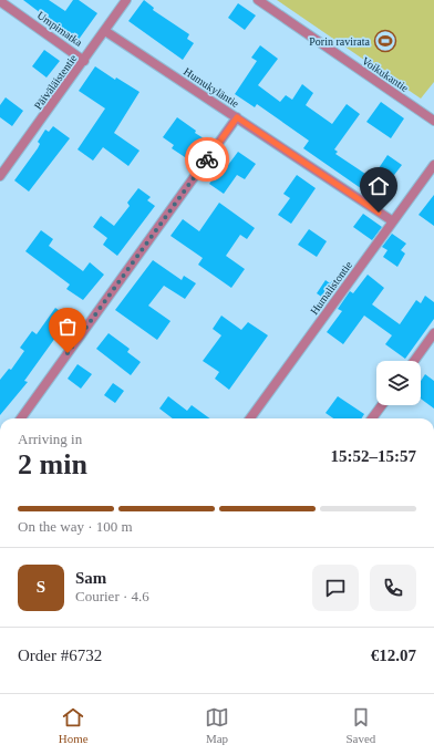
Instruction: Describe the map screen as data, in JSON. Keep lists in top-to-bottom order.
{
  "streets": {
    "street": [
      "Umpimatka",
      "Voikukantie",
      "Päiväläistentie",
      "Humukyläntie",
      "Humalistontie"
    ]
  },
  "crossings": [
    ["Umpimatka", "Päiväläistentie"],
    ["Päiväläistentie", "Humukyläntie"],
    ["Humukyläntie", "Humalistontie"]
  ],
  "places": {
    "sports": ["Porin ravirata"]
  },
  "page": {
    "heading": ["2 min", "Arriving in", "15:52–15:57"],
    "panel": [
      "Sam",
      "Courier · 4.6",
      "Order #6732",
      "€12.07"
    ],
    "bar": "On the way · 100 m",
    "round": "S",
    "tabs": ["Home", "Map", "Saved"]
  }
}
